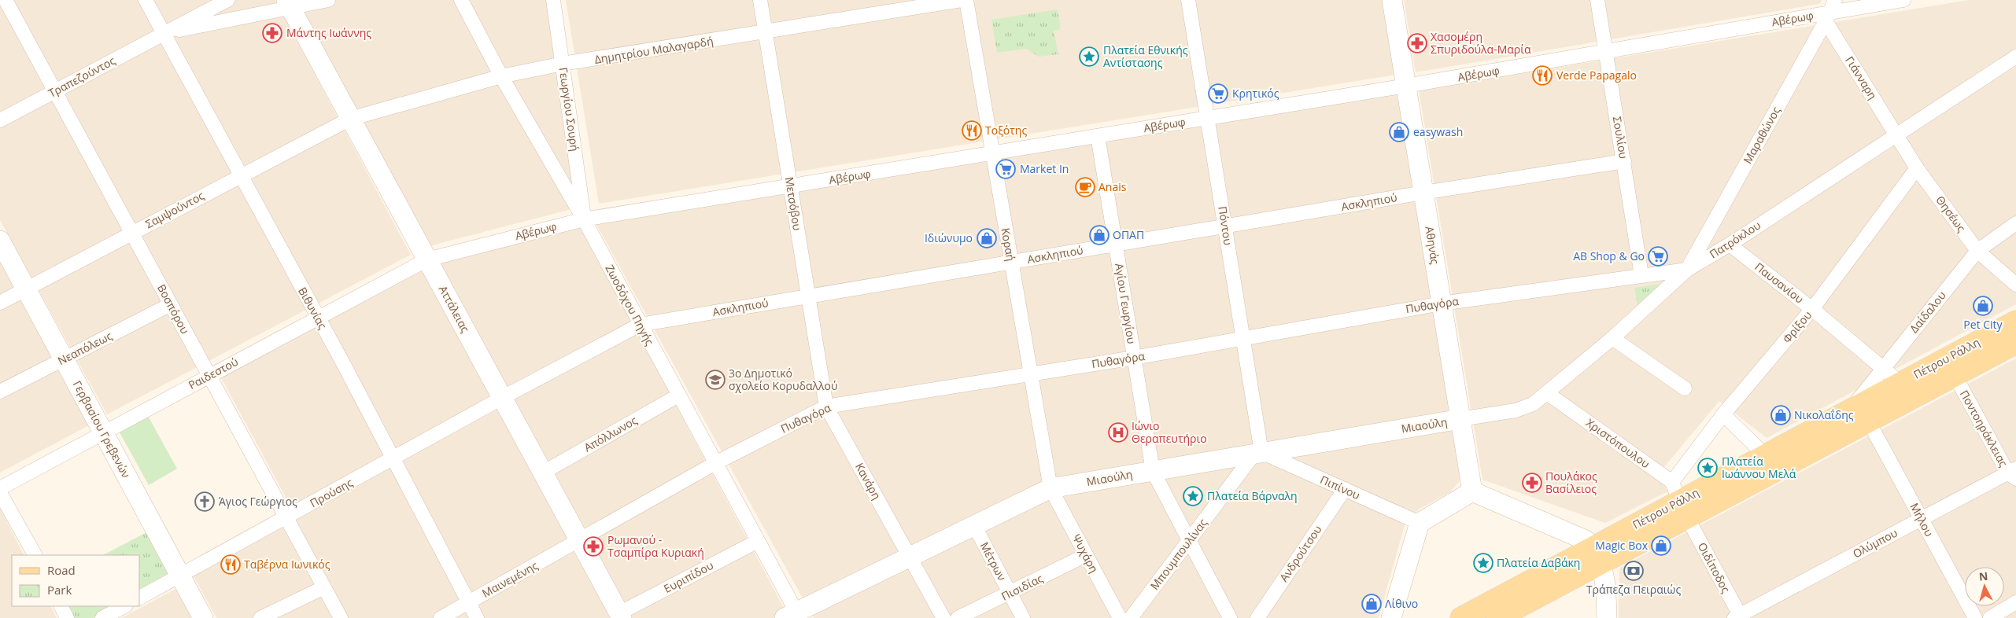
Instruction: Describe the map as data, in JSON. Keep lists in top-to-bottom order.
{
  "streets": {
    "main road": ["Πέτρου Ράλλη"],
    "street": [
      "Αβέρωφ",
      "Δημητρίου Μαλαγαρδή",
      "Τραπεζούντος",
      "Γιάνναρη",
      "Γεωργίου Σουρή",
      "Μαραθώνος",
      "Σουλίου",
      "Ασκληπιού",
      "Μετσόβου",
      "Σαμψούντος",
      "Θησέως",
      "Πόντου",
      "Πατρόκλου",
      "Κοραή",
      "Αθηνάς",
      "Παυσανίου",
      "Αγίου Γεωργίου",
      "Ζωοδόχου Πηγής",
      "Πυθαγόρα",
      "Βιθυνίας",
      "Βοσπόρου",
      "Αττάλειας",
      "Δαίδαλου",
      "Φρίξου",
      "Νεαπόλεως",
      "Ραιδεστού",
      "Μιαούλη",
      "Ποντοηράκλειας",
      "Γερβασίου Γρεβενών",
      "Απόλλωνος",
      "Χριστόπουλου",
      "Κανάρη",
      "Πιπίνου",
      "Προύσης",
      "Μήλου",
      "Ολύμπου",
      "Ψυχάρη",
      "Ανδρούτσου",
      "Μπουμπουλίνας",
      "Μέτρων",
      "Οιδίποδος",
      "Ευριπίδου",
      "Μαινεμένης",
      "Πισιδίας"
    ]
  },
  "crossings": [
    ["Αβέρωφ", "Γιάνναρη"],
    ["Αβέρωφ", "Γεωργίου Σουρή"],
    ["Αβέρωφ", "Μαραθώνος"],
    ["Αβέρωφ", "Σουλίου"],
    ["Αβέρωφ", "Μετσόβου"],
    ["Αβέρωφ", "Πόντου"],
    ["Αβέρωφ", "Κοραή"],
    ["Αβέρωφ", "Αθηνάς"],
    ["Αβέρωφ", "Αγίου Γεωργίου"],
    ["Αβέρωφ", "Ζωοδόχου Πηγής"],
    ["Αβέρωφ", "Αττάλειας"],
    ["Αβέρωφ", "Ραιδεστού"],
    ["Δημητρίου Μαλαγαρδή", "Γεωργίου Σουρή"],
    ["Δημητρίου Μαλαγαρδή", "Μετσόβου"],
    ["Δημητρίου Μαλαγαρδή", "Σαμψούντος"],
    ["Δημητρίου Μαλαγαρδή", "Ζωοδόχου Πηγής"],
    ["Δημητρίου Μαλαγαρδή", "Αττάλειας"],
    ["Τραπεζούντος", "Βιθυνίας"],
    ["Τραπεζούντος", "Βοσπόρου"],
    ["Τραπεζούντος", "Αττάλειας"],
    ["Γιάνναρη", "Μαραθώνος"],
    ["Γιάνναρη", "Θησέως"],
    ["Γιάνναρη", "Πατρόκλου"],
    ["Γεωργίου Σουρή", "Ζωοδόχου Πηγής"],
    ["Μαραθώνος", "Πατρόκλου"],
    ["Μαραθώνος", "Πυθαγόρα"],
    ["Σουλίου", "Ασκληπιού"],
    ["Σουλίου", "Πυθαγόρα"],
    ["Ασκληπιού", "Μετσόβου"],
    ["Ασκληπιού", "Πόντου"],
    ["Ασκληπιού", "Κοραή"],
    ["Ασκληπιού", "Αθηνάς"],
    ["Ασκληπιού", "Αγίου Γεωργίου"],
    ["Ασκληπιού", "Ζωοδόχου Πηγής"],
    ["Ασκληπιού", "Αττάλειας"],
    ["Ασκληπιού", "Προύσης"],
    ["Μετσόβου", "Πυθαγόρα"],
    ["Μετσόβου", "Κανάρη"],
    ["Σαμψούντος", "Βιθυνίας"],
    ["Σαμψούντος", "Βοσπόρου"],
    ["Σαμψούντος", "Αττάλειας"],
    ["Σαμψούντος", "Γερβασίου Γρεβενών"],
    ["Θησέως", "Πατρόκλου"],
    ["Θησέως", "Δαίδαλου"],
    ["Θησέως", "Φρίξου"],
    ["Πόντου", "Πυθαγόρα"],
    ["Πόντου", "Μιαούλη"],
    ["Πόντου", "Πιπίνου"],
    ["Πόντου", "Μπουμπουλίνας"],
    ["Πατρόκλου", "Αθηνάς"],
    ["Πατρόκλου", "Παυσανίου"],
    ["Πατρόκλου", "Πυθαγόρα"],
    ["Πατρόκλου", "Μιαούλη"],
    ["Πατρόκλου", "Χριστόπουλου"],
    ["Κοραή", "Πυθαγόρα"],
    ["Κοραή", "Μιαούλη"],
    ["Κοραή", "Ψυχάρη"],
    ["Αθηνάς", "Πυθαγόρα"],
    ["Αθηνάς", "Μιαούλη"],
    ["Παυσανίου", "Δαίδαλου"],
    ["Παυσανίου", "Φρίξου"],
    ["Παυσανίου", "Πέτρου Ράλλη"],
    ["Αγίου Γεωργίου", "Πυθαγόρα"],
    ["Αγίου Γεωργίου", "Μιαούλη"],
    ["Αγίου Γεωργίου", "Μπουμπουλίνας"],
    ["Ζωοδόχου Πηγής", "Πυθαγόρα"],
    ["Ζωοδόχου Πηγής", "Μιαούλη"],
    ["Ζωοδόχου Πηγής", "Απόλλωνος"],
    ["Ζωοδόχου Πηγής", "Ευριπίδου"],
    ["Πυθαγόρα", "Αττάλειας"],
    ["Πυθαγόρα", "Κανάρη"],
    ["Πυθαγόρα", "Μαινεμένης"],
    ["Βιθυνίας", "Ραιδεστού"],
    ["Βιθυνίας", "Προύσης"],
    ["Βιθυνίας", "Μαινεμένης"],
    ["Βοσπόρου", "Νεαπόλεως"],
    ["Βοσπόρου", "Ραιδεστού"],
    ["Βοσπόρου", "Προύσης"],
    ["Αττάλειας", "Ραιδεστού"],
    ["Αττάλειας", "Απόλλωνος"],
    ["Αττάλειας", "Προύσης"],
    ["Αττάλειας", "Ευριπίδου"],
    ["Αττάλειας", "Μαινεμένης"],
    ["Δαίδαλου", "Πέτρου Ράλλη"],
    ["Φρίξου", "Πέτρου Ράλλη"],
    ["Φρίξου", "Χριστόπουλου"],
    ["Φρίξου", "Οιδίποδος"],
    ["Νεαπόλεως", "Γερβασίου Γρεβενών"],
    ["Πέτρου Ράλλη", "Ποντοηράκλειας"],
    ["Πέτρου Ράλλη", "Χριστόπουλου"],
    ["Πέτρου Ράλλη", "Μήλου"],
    ["Πέτρου Ράλλη", "Οιδίποδος"],
    ["Ραιδεστού", "Γερβασίου Γρεβενών"],
    ["Μιαούλη", "Κανάρη"],
    ["Μιαούλη", "Πιπίνου"],
    ["Μιαούλη", "Ψυχάρη"],
    ["Μιαούλη", "Μπουμπουλίνας"],
    ["Μιαούλη", "Μέτρων"],
    ["Ποντοηράκλειας", "Ολύμπου"],
    ["Γερβασίου Γρεβενών", "Προύσης"],
    ["Χριστόπουλου", "Οιδίποδος"],
    ["Πιπίνου", "Ανδρούτσου"],
    ["Πιπίνου", "Μπουμπουλίνας"],
    ["Μήλου", "Ολύμπου"],
    ["Ολύμπου", "Οιδίποδος"],
    ["Ψυχάρη", "Πισιδίας"],
    ["Μέτρων", "Πισιδίας"]
  ],
  "places": {
    "pharmacy": [
      "Μάντης Ιωάννης",
      "Χασομέρη Σπυριδούλα-Μαρία",
      "Πουλάκος Βασίλειος",
      "Ρωμανού - Τσαμπίρα Κυριακή"
    ],
    "place": [
      "Πλατεία Εθνικής Αντίστασης",
      "Πλατεία Ιωάννου Μελά",
      "Πλατεία Βάρναλη",
      "Πλατεία Δαβάκη"
    ],
    "restaurant": ["Verde Papagalo", "Τοξότης", "Ταβέρνα Ιωνικός"],
    "supermarket": ["Κρητικός", "Market In", "ΑΒ Shop & Go"],
    "shop": [
      "easywash",
      "ΟΠΑΠ",
      "Ιδιώνυμο",
      "Pet City",
      "Νικολαΐδης",
      "Magic Box",
      "Λίθινο"
    ],
    "cafe": ["Anais"],
    "school or university": ["3ο Δημοτικό σχολείο Κορυδαλλού"],
    "hospital": ["Ιώνιο Θεραπευτήριο"],
    "church": ["Άγιος Γεώργιος"],
    "bank": ["Τράπεζα Πειραιώς"]
  },
  "legend": ["Road", "Park"],
  "north": "top"
}
